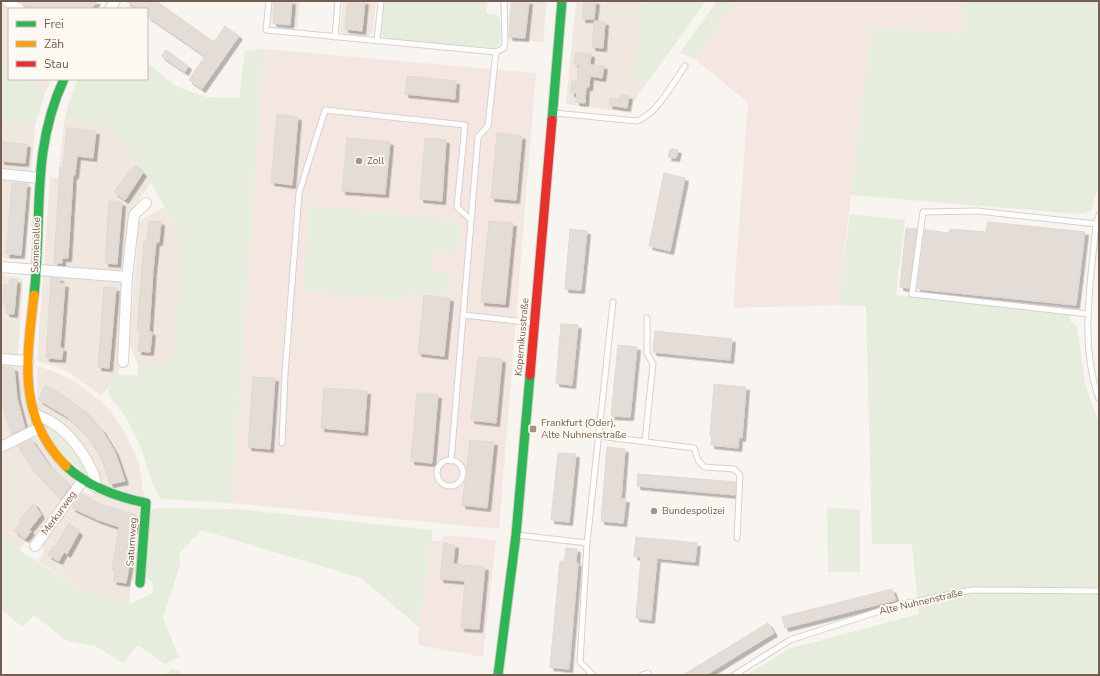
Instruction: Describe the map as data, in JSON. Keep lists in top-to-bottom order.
{
  "streets": {
    "main road": ["Sonnenallee", "Kopernikusstraße", "Saturnweg"],
    "street": ["Merkurweg"],
    "lane": ["Alte Nuhnenstraße"]
  },
  "crossings": [
    ["Sonnenallee", "Merkurweg"],
    ["Sonnenallee", "Saturnweg"]
  ],
  "places": {
    "other": ["Zoll", "Bundespolizei"],
    "transit": ["Frankfurt (Oder), Alte Nuhnenstraße"]
  },
  "legend": ["Frei", "Zäh", "Stau"]
}
